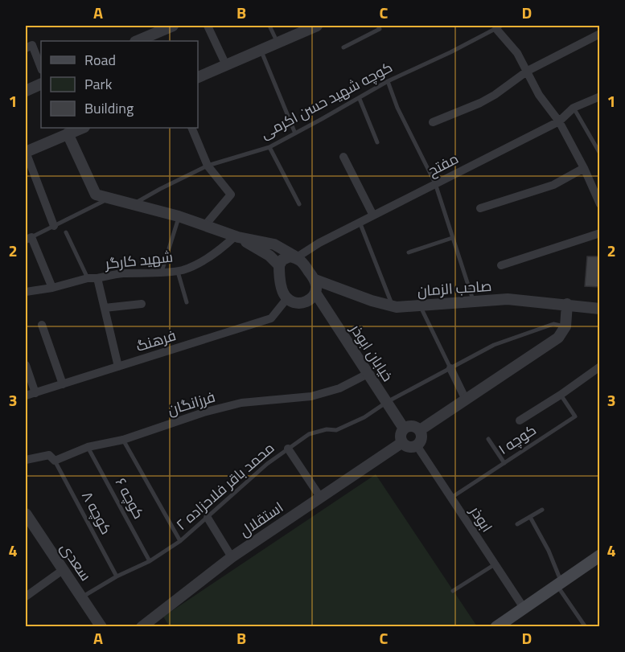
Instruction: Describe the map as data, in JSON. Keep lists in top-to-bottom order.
{
  "streets": {
    "street": [
      "مفتح",
      "شهید کارگر",
      "صاحب الزمان",
      "فرهنگ",
      "خیابان ابوذر",
      "فرزانگان",
      "استقلال",
      "ابوذر",
      "سعدی"
    ],
    "lane": [
      "کوچه شهید حسن اکرمی",
      "کوچه ۱",
      "محمد باقر فلاحزاده ۲",
      "کوچه ۶",
      "کوچه ۸"
    ]
  },
  "crossings": [
    ["مفتح", "صاحب الزمان"],
    ["مفتح", "فرهنگ"],
    ["مفتح", "خیابان ابوذر"],
    ["شهید کارگر", "فرهنگ"],
    ["صاحب الزمان", "فرهنگ"],
    ["صاحب الزمان", "خیابان ابوذر"],
    ["فرهنگ", "خیابان ابوذر"],
    ["خیابان ابوذر", "فرزانگان"],
    ["خیابان ابوذر", "محمد باقر فلاحزاده ۲"],
    ["خیابان ابوذر", "استقلال"],
    ["خیابان ابوذر", "ابوذر"],
    ["فرزانگان", "کوچه ۶"],
    ["فرزانگان", "کوچه ۸"],
    ["کوچه ۱", "ابوذر"],
    ["محمد باقر فلاحزاده ۲", "کوچه ۶"],
    ["محمد باقر فلاحزاده ۲", "کوچه ۸"],
    ["محمد باقر فلاحزاده ۲", "سعدی"],
    ["استقلال", "ابوذر"]
  ],
  "legend": ["Road", "Park", "Building"],
  "grid": {
    "columns": [
      "A",
      "B",
      "C",
      "D"
    ],
    "rows": [
      "1",
      "2",
      "3",
      "4"
    ]
  }
}
